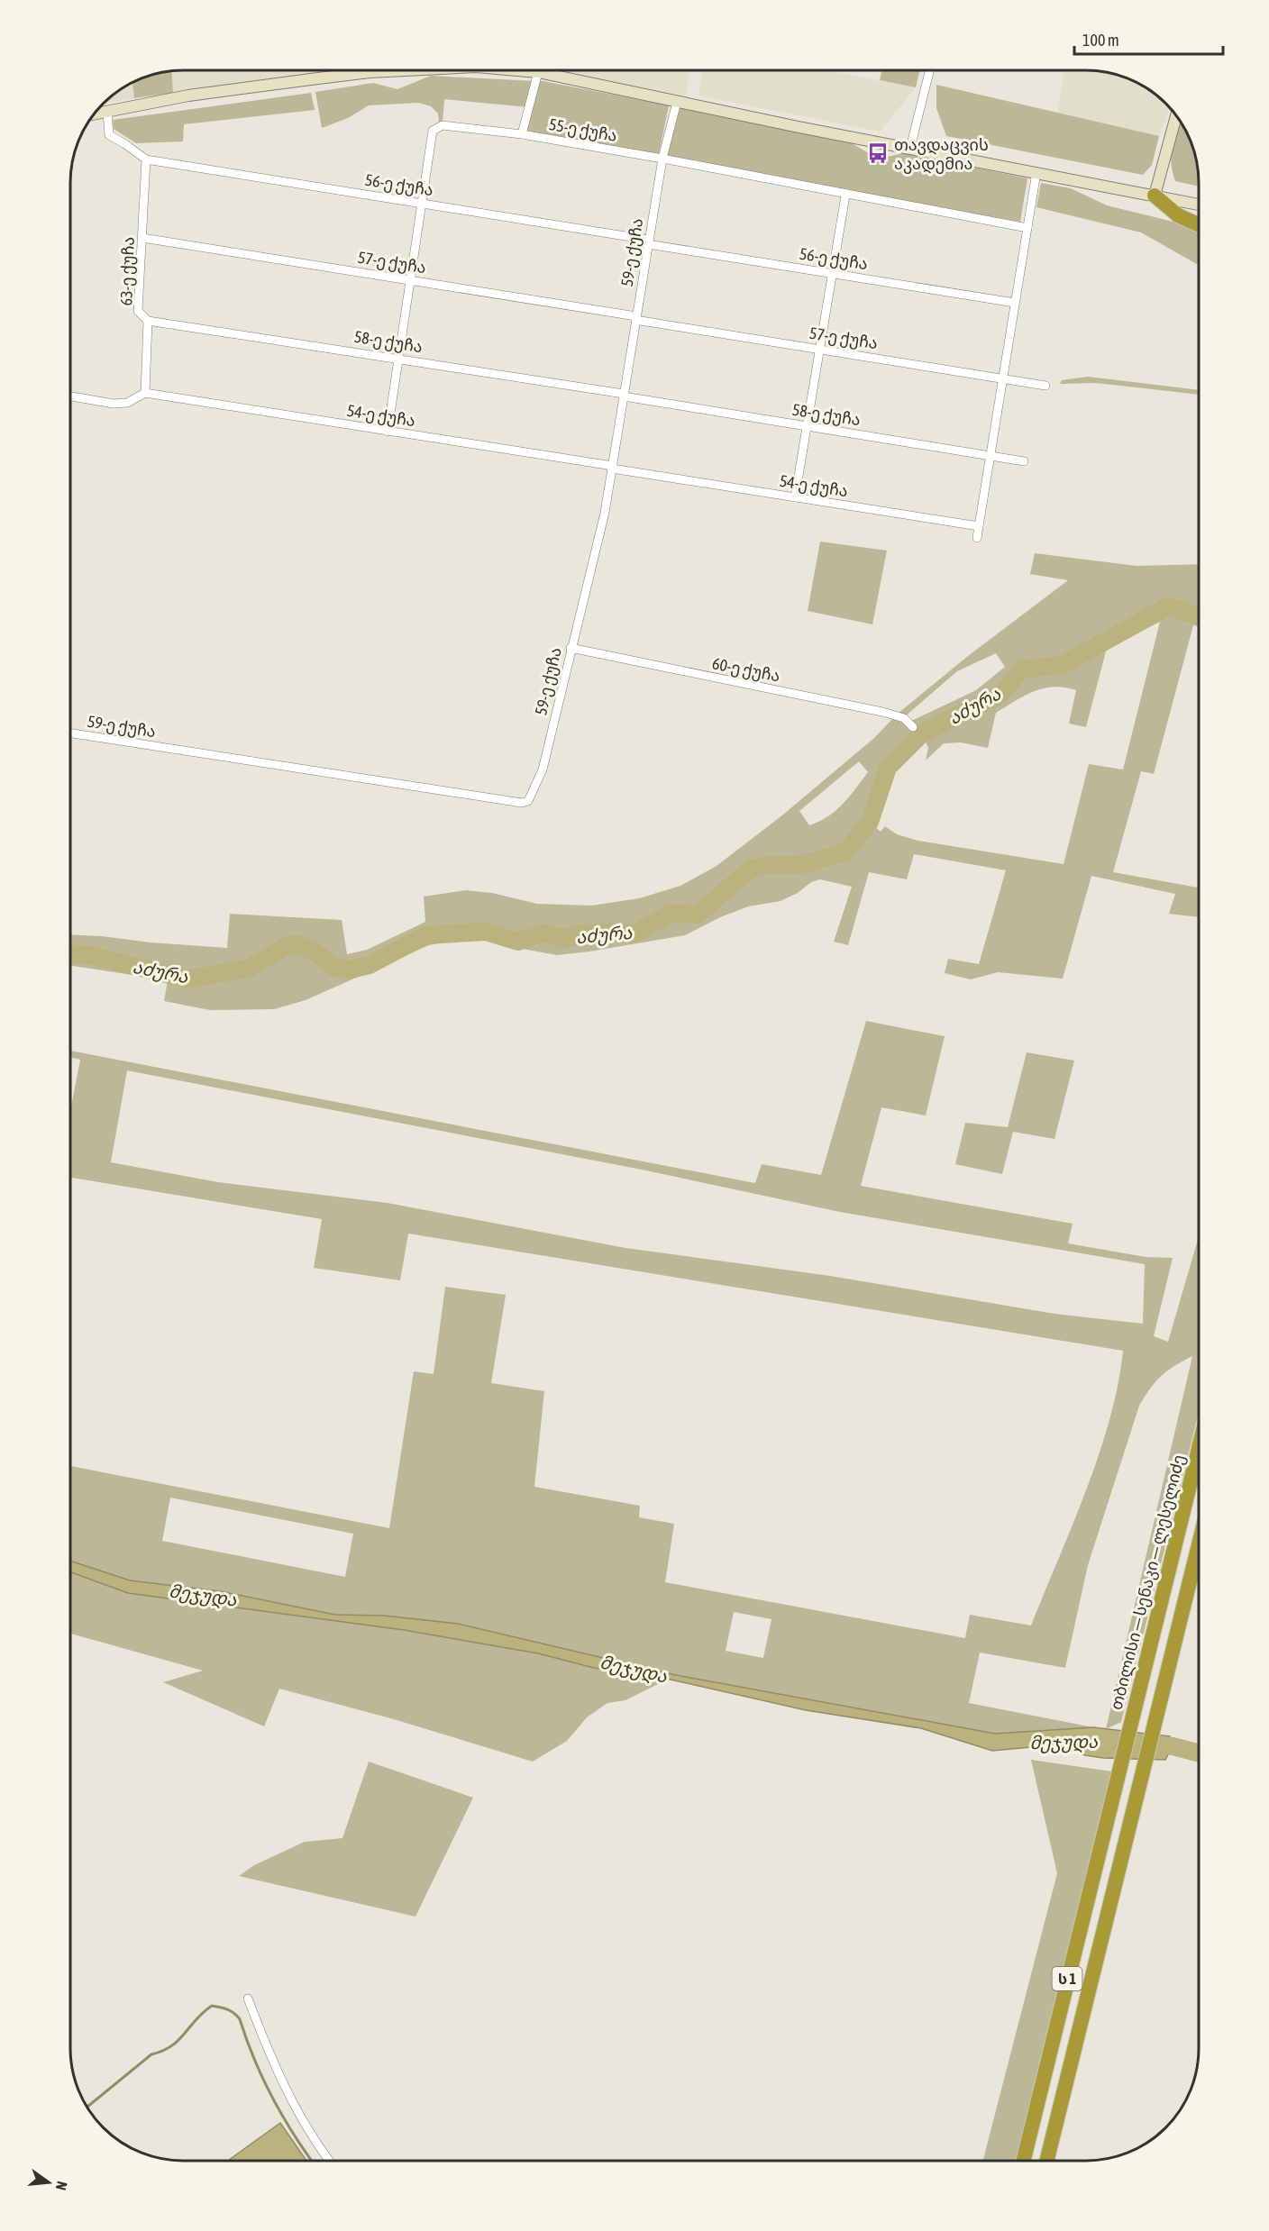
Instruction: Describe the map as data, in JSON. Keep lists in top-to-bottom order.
{
  "streets": {
    "highway": ["თბილისი — სენაკი — ლესელიძე", "ს 1"],
    "street": [
      "55-ე ქუჩა",
      "56-ე ქუჩა",
      "59-ე ქუჩა",
      "57-ე ქუჩა",
      "63-ე ქუჩა",
      "58-ე ქუჩა",
      "54-ე ქუჩა",
      "60-ე ქუჩა"
    ]
  },
  "crossings": [
    ["55-ე ქუჩა", "56-ე ქუჩა"],
    ["55-ე ქუჩა", "59-ე ქუჩა"],
    ["55-ე ქუჩა", "57-ე ქუჩა"],
    ["55-ე ქუჩა", "58-ე ქუჩა"],
    ["55-ე ქუჩა", "54-ე ქუჩა"],
    ["56-ე ქუჩა", "59-ე ქუჩა"],
    ["56-ე ქუჩა", "63-ე ქუჩა"],
    ["59-ე ქუჩა", "57-ე ქუჩა"],
    ["59-ე ქუჩა", "58-ე ქუჩა"],
    ["59-ე ქუჩა", "54-ე ქუჩა"],
    ["59-ე ქუჩა", "60-ე ქუჩა"],
    ["57-ე ქუჩა", "63-ე ქუჩა"],
    ["63-ე ქუჩა", "58-ე ქუჩა"],
    ["63-ე ქუჩა", "54-ე ქუჩა"]
  ],
  "water": ["აძურა", "მეჯუდა"],
  "places": {
    "bus stop": ["თავდაცვის აკადემია"]
  },
  "scale_bar": "100 m",
  "north": "right"
}
